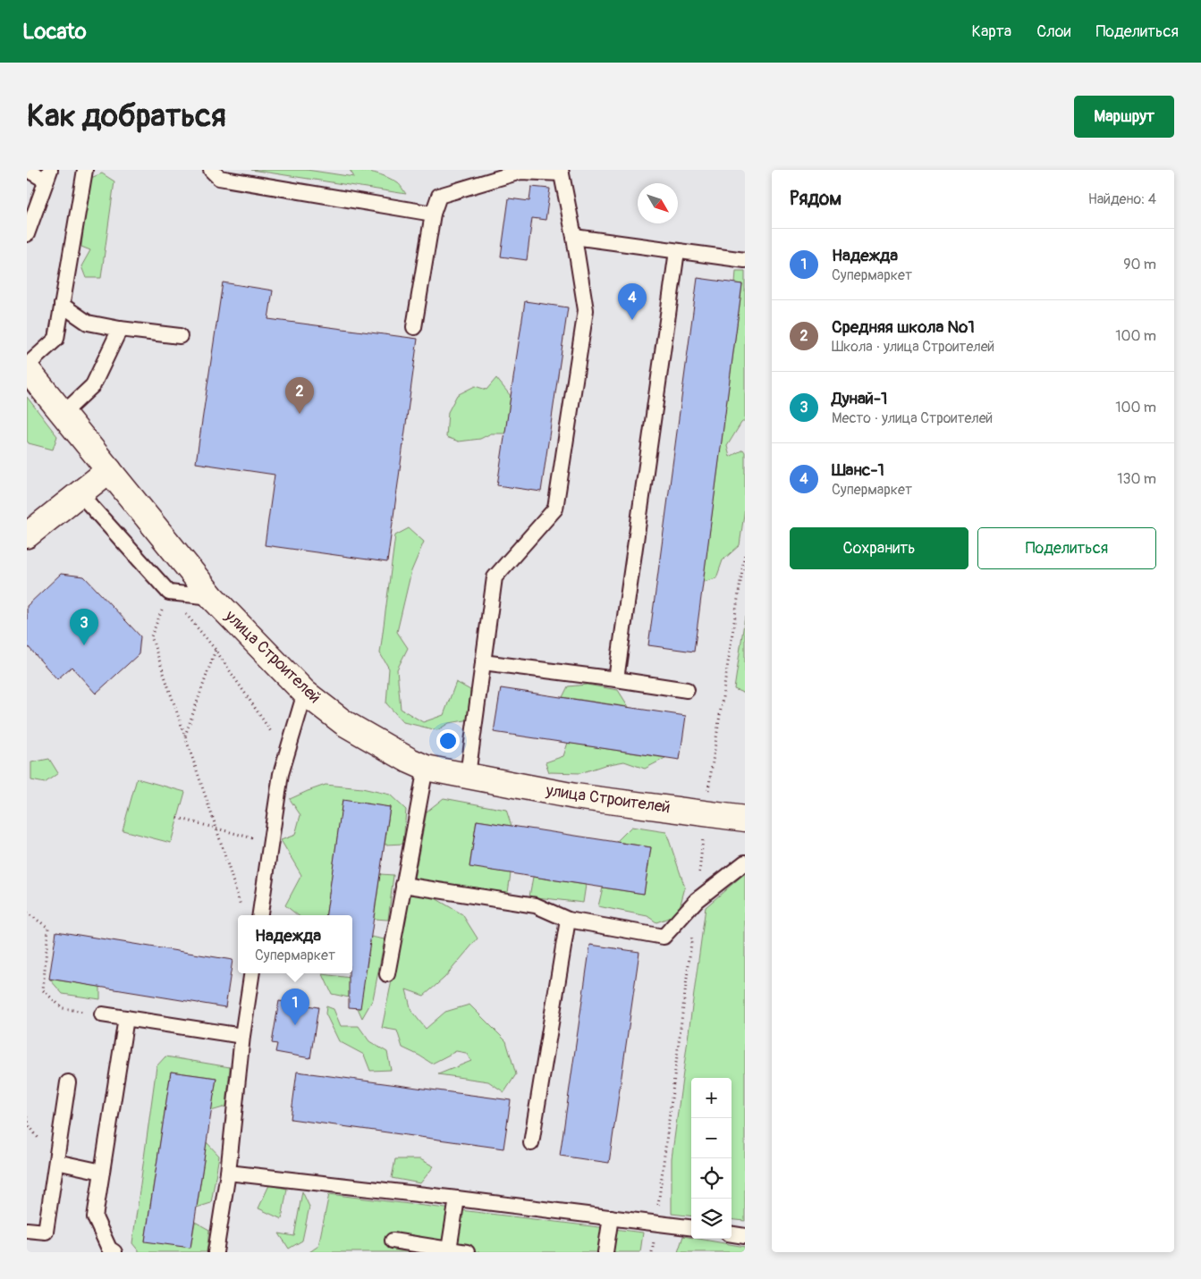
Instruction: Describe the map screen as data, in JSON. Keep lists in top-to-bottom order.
{
  "streets": {
    "street": ["улица Строителей"]
  },
  "north": "bottom right",
  "page": {
    "header": "Locato",
    "nav": ["Карта", "Слои", "Поделиться"],
    "buttons": [
      "Маршрут",
      ["Сохранить", "Поделиться"]
    ],
    "title": "Как добраться",
    "heading": ["Рядом", "Найдено: 4"],
    "list": [
      {
        "mark": "1",
        "name": "Надежда",
        "note": "Супермаркет",
        "value": "90 m"
      },
      {
        "mark": "2",
        "name": "Средняя школа №1",
        "note": "Школа · улица Строителей",
        "value": "100 m"
      },
      {
        "mark": "3",
        "name": "Дунай-1",
        "note": "Место · улица Строителей",
        "value": "100 m"
      },
      {
        "mark": "4",
        "name": "Шанс-1",
        "note": "Супермаркет",
        "value": "130 m"
      }
    ],
    "pins": [
      "4",
      "2",
      "3",
      "1"
    ],
    "popup": ["Надежда", "Супермаркет"],
    "map_buttons": ["+", "−"]
  }
}
